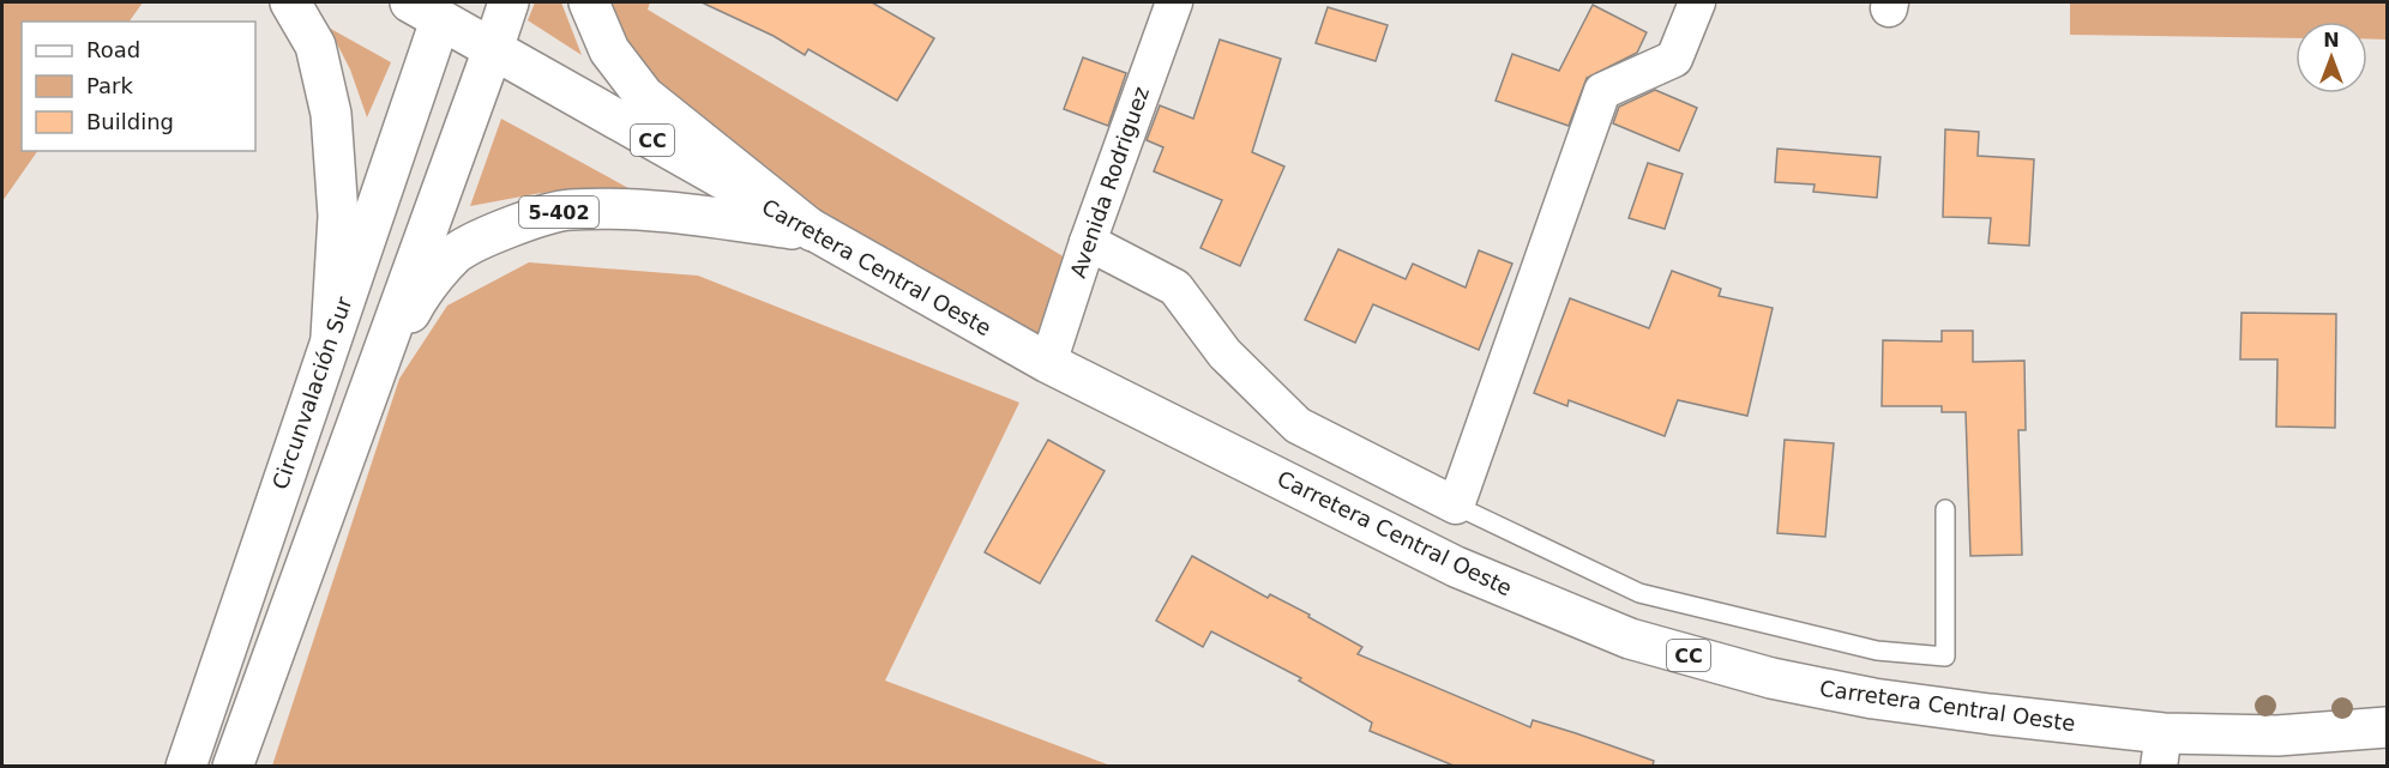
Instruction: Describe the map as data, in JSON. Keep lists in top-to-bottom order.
{
  "streets": {
    "main road": [
      "CC",
      "5-402",
      "Carretera Central Oeste",
      "Circunvalación Sur"
    ],
    "street": ["Avenida Rodriguez"]
  },
  "crossings": [
    ["CC", "Carretera Central Oeste"],
    ["CC", "Circunvalación Sur"],
    ["Avenida Rodriguez", "Carretera Central Oeste"],
    ["5-402", "Carretera Central Oeste"]
  ],
  "legend": ["Road", "Park", "Building"],
  "north": "top"
}
